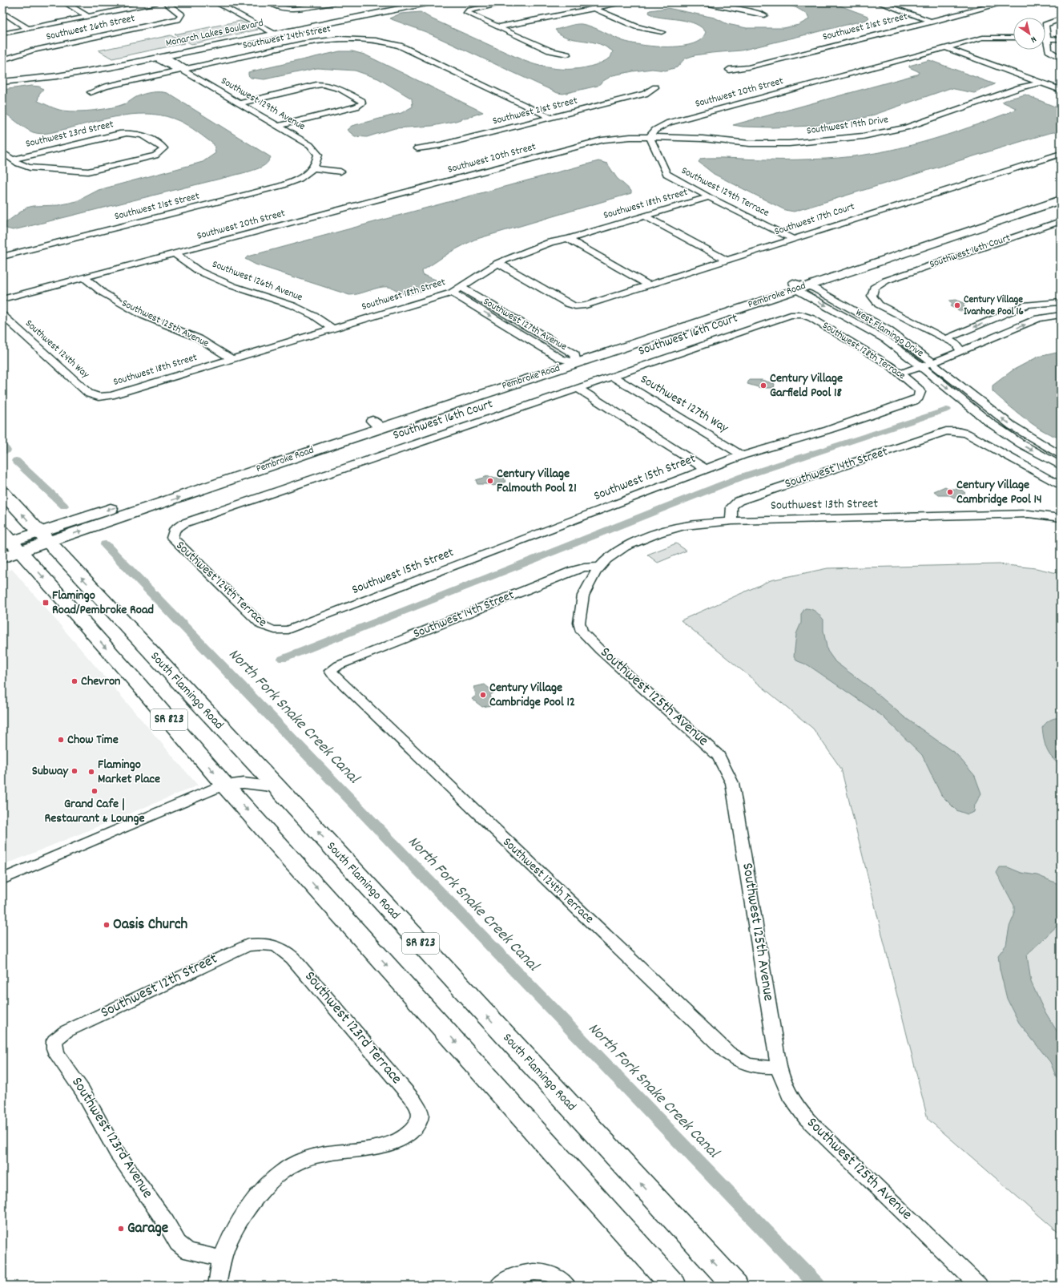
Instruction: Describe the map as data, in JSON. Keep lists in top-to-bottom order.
{
  "streets": {
    "highway": ["South Flamingo Road", "SR 823"],
    "main road": ["Pembroke Road"],
    "street": [
      "Southwest 21st Street",
      "Southwest 26th Street",
      "Monarch Lakes Boulevard",
      "Southwest 24th Street",
      "Southwest 20th Street",
      "Southwest 129th Avenue",
      "Southwest 19th Drive",
      "Southwest 23rd Street",
      "Southwest 129th Terrace",
      "Southwest 18th Street",
      "Southwest 17th Court",
      "Southwest 16th Court",
      "Southwest 126th Avenue",
      "Southwest 125th Avenue",
      "Southwest 127th Avenue",
      "West Flamingo Drive",
      "Southwest 124th Way",
      "Southwest 128th Terrace",
      "Southwest 127th Way",
      "Southwest 14th Street",
      "Southwest 15th Street",
      "Southwest 13th Street",
      "Southwest 124th Terrace",
      "Southwest 12th Street",
      "Southwest 123rd Terrace",
      "Southwest 123rd Avenue"
    ]
  },
  "crossings": [
    ["Southwest 21st Street", "Southwest 24th Street"],
    ["Southwest 21st Street", "Southwest 129th Avenue"],
    ["Monarch Lakes Boulevard", "Southwest 129th Avenue"],
    ["Southwest 24th Street", "Southwest 129th Avenue"],
    ["Southwest 20th Street", "Southwest 19th Drive"],
    ["Southwest 20th Street", "Southwest 129th Terrace"],
    ["Southwest 20th Street", "Southwest 126th Avenue"],
    ["Southwest 20th Street", "Southwest 125th Avenue"],
    ["Southwest 19th Drive", "Southwest 129th Terrace"],
    ["Southwest 129th Terrace", "Southwest 18th Street"],
    ["Southwest 129th Terrace", "Southwest 17th Court"],
    ["Southwest 18th Street", "Southwest 17th Court"],
    ["Southwest 18th Street", "Southwest 126th Avenue"],
    ["Southwest 18th Street", "Southwest 125th Avenue"],
    ["Southwest 18th Street", "Southwest 127th Avenue"],
    ["Southwest 18th Street", "Southwest 124th Way"],
    ["Southwest 16th Court", "Southwest 128th Terrace"],
    ["Southwest 16th Court", "Southwest 127th Way"],
    ["Southwest 16th Court", "Southwest 124th Terrace"],
    ["Pembroke Road", "Southwest 127th Avenue"],
    ["Pembroke Road", "West Flamingo Drive"],
    ["Pembroke Road", "South Flamingo Road"],
    ["Pembroke Road", "SR 823"],
    ["Southwest 125th Avenue", "Southwest 14th Street"],
    ["Southwest 125th Avenue", "Southwest 13th Street"],
    ["Southwest 125th Avenue", "Southwest 124th Terrace"],
    ["Southwest 128th Terrace", "Southwest 15th Street"],
    ["Southwest 127th Way", "Southwest 15th Street"],
    ["Southwest 14th Street", "Southwest 13th Street"],
    ["Southwest 14th Street", "Southwest 124th Terrace"],
    ["Southwest 15th Street", "Southwest 124th Terrace"],
    ["Southwest 12th Street", "Southwest 123rd Terrace"],
    ["Southwest 12th Street", "Southwest 123rd Avenue"],
    ["Southwest 123rd Terrace", "Southwest 123rd Avenue"]
  ],
  "water": ["North Fork Snake Creek Canal"],
  "places": {
    "other": [
      "Century Village Ivanhoe Pool 16",
      "Century Village Garfield Pool 18",
      "Century Village Falmouth Pool 21",
      "Century Village Cambridge Pool 14",
      "Chevron",
      "Century Village Cambridge Pool 12",
      "Chow Time",
      "Subway",
      "Flamingo Market Place",
      "Grand Cafe | Restaurant & Lounge",
      "Oasis Church",
      "Garage"
    ],
    "transit": ["Flamingo Road/Pembroke Road"]
  },
  "north": "bottom right"
}
